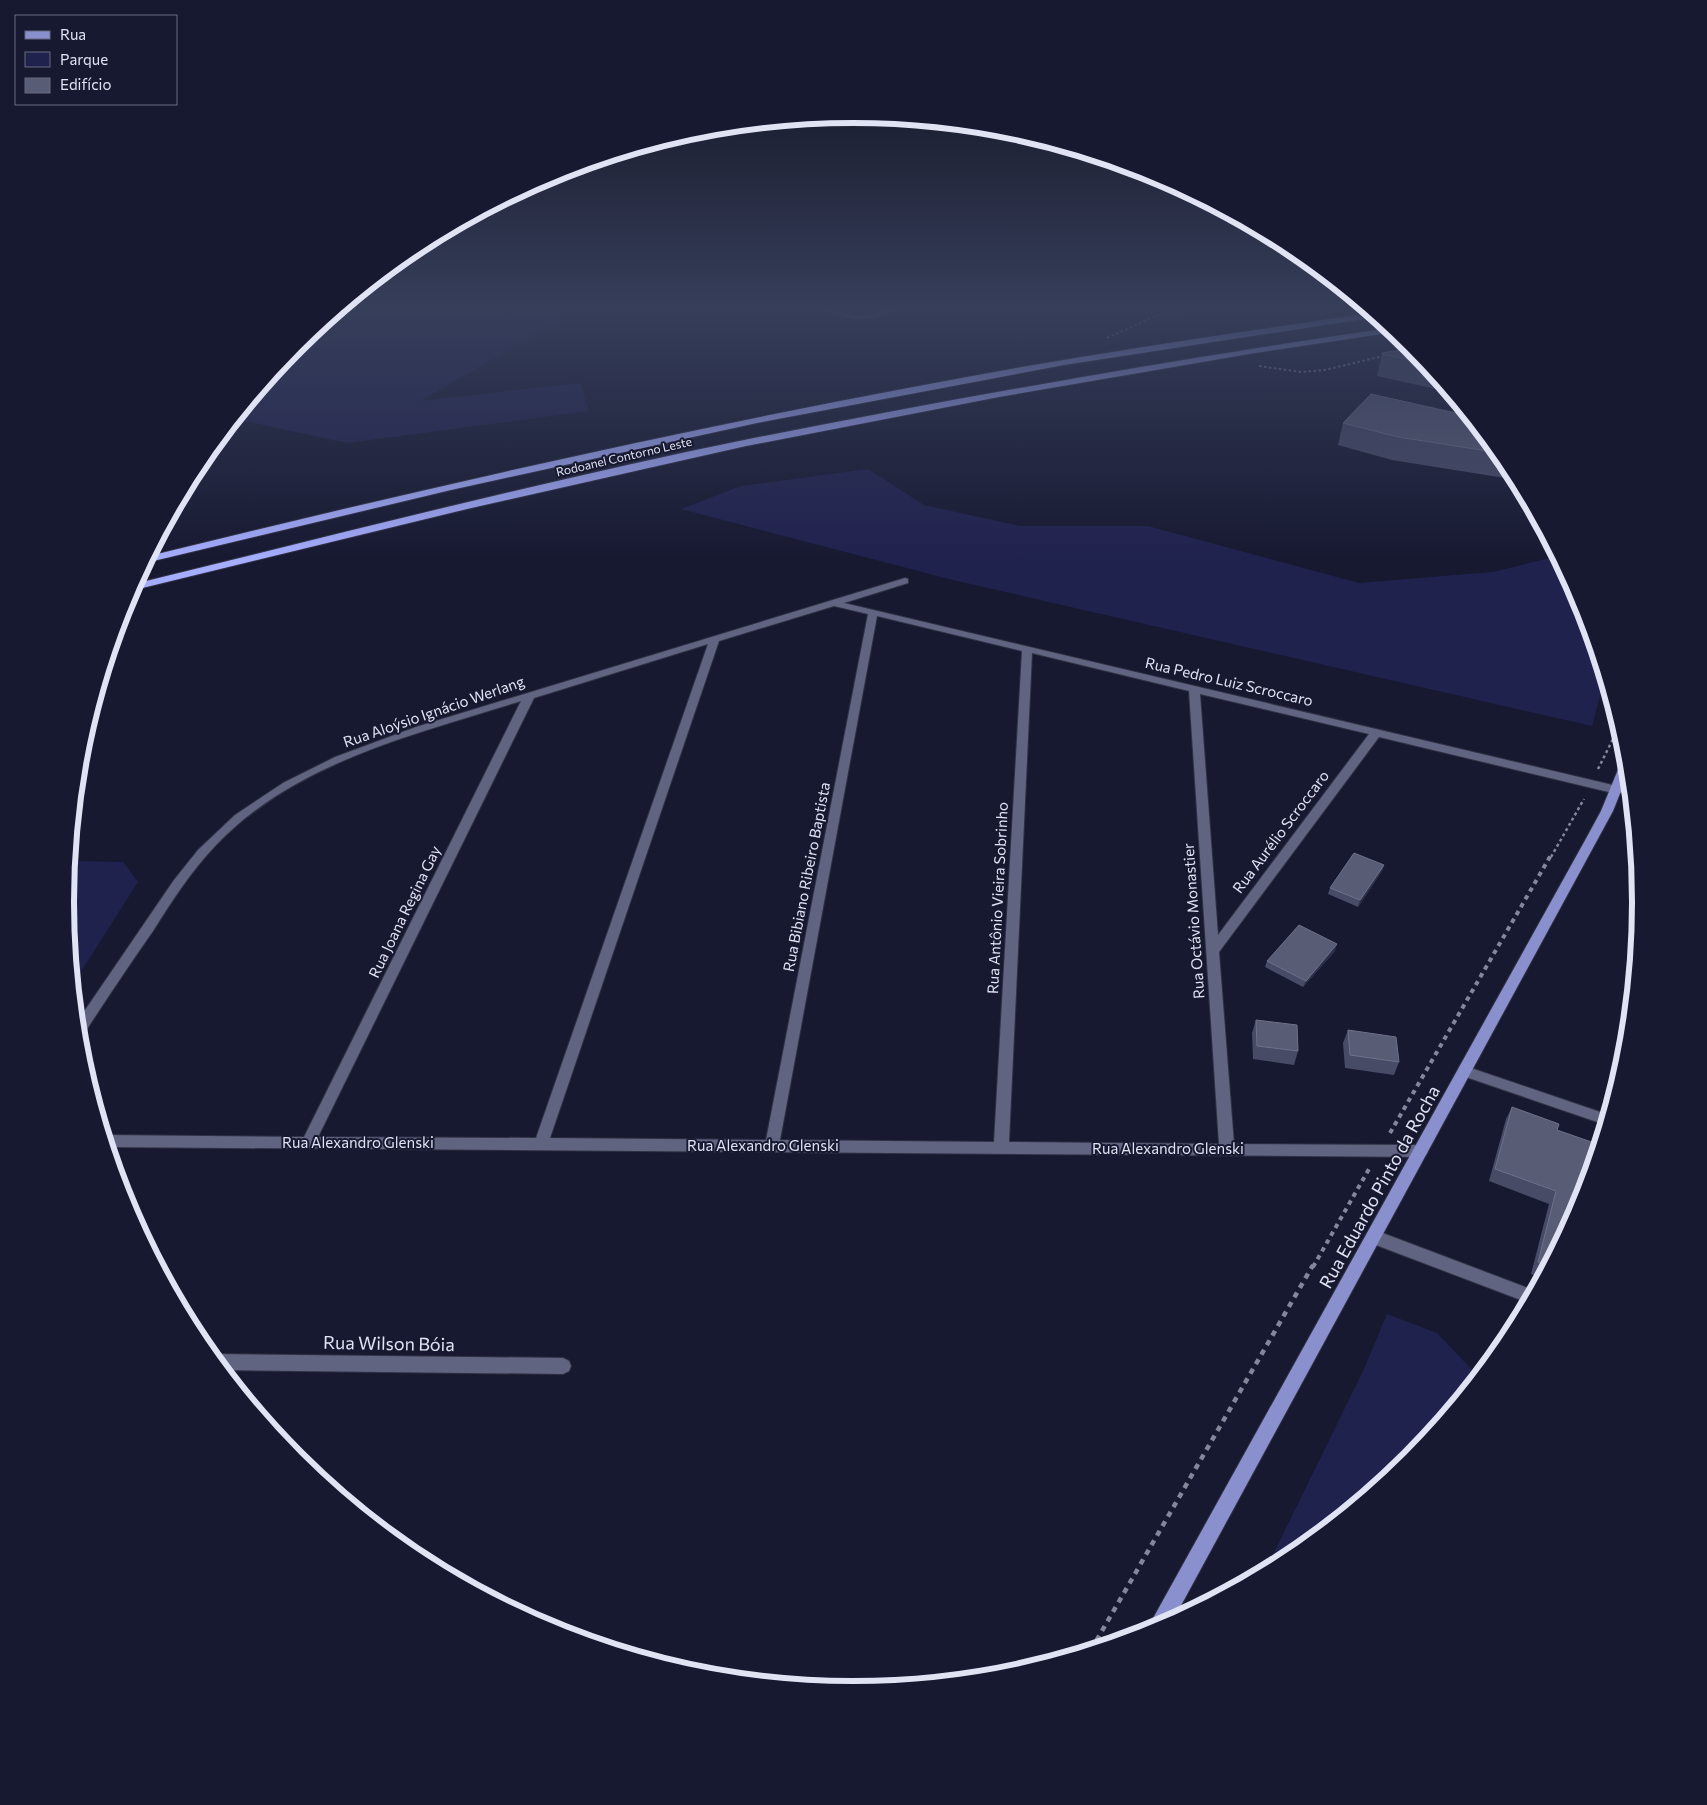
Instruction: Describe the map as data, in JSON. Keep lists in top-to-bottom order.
{
  "streets": {
    "highway": ["Rodoanel Contorno Leste"],
    "main road": ["Rua Eduardo Pinto da Rocha"],
    "street": [
      "Rua Pedro Luiz Scroccaro",
      "Rua Aloýsio Ignácio Werlang",
      "Rua Aurélio Scroccaro",
      "Rua Bibiano Ribeiro Baptista",
      "Rua Antônio Vieira Sobrinho",
      "Rua Joana Regina Gay",
      "Rua Octávio Monastier",
      "Rua Alexandro Glenski",
      "Rua Wilson Bóia"
    ]
  },
  "crossings": [
    ["Rua Pedro Luiz Scroccaro", "Rua Aloýsio Ignácio Werlang"],
    ["Rua Pedro Luiz Scroccaro", "Rua Aurélio Scroccaro"],
    ["Rua Pedro Luiz Scroccaro", "Rua Bibiano Ribeiro Baptista"],
    ["Rua Pedro Luiz Scroccaro", "Rua Antônio Vieira Sobrinho"],
    ["Rua Pedro Luiz Scroccaro", "Rua Octávio Monastier"],
    ["Rua Pedro Luiz Scroccaro", "Rua Eduardo Pinto da Rocha"],
    ["Rua Aloýsio Ignácio Werlang", "Rua Joana Regina Gay"],
    ["Rua Aurélio Scroccaro", "Rua Octávio Monastier"],
    ["Rua Bibiano Ribeiro Baptista", "Rua Alexandro Glenski"],
    ["Rua Antônio Vieira Sobrinho", "Rua Alexandro Glenski"],
    ["Rua Joana Regina Gay", "Rua Alexandro Glenski"],
    ["Rua Octávio Monastier", "Rua Alexandro Glenski"],
    ["Rua Alexandro Glenski", "Rua Eduardo Pinto da Rocha"]
  ],
  "legend": ["Rua", "Parque", "Edifício"]
}
